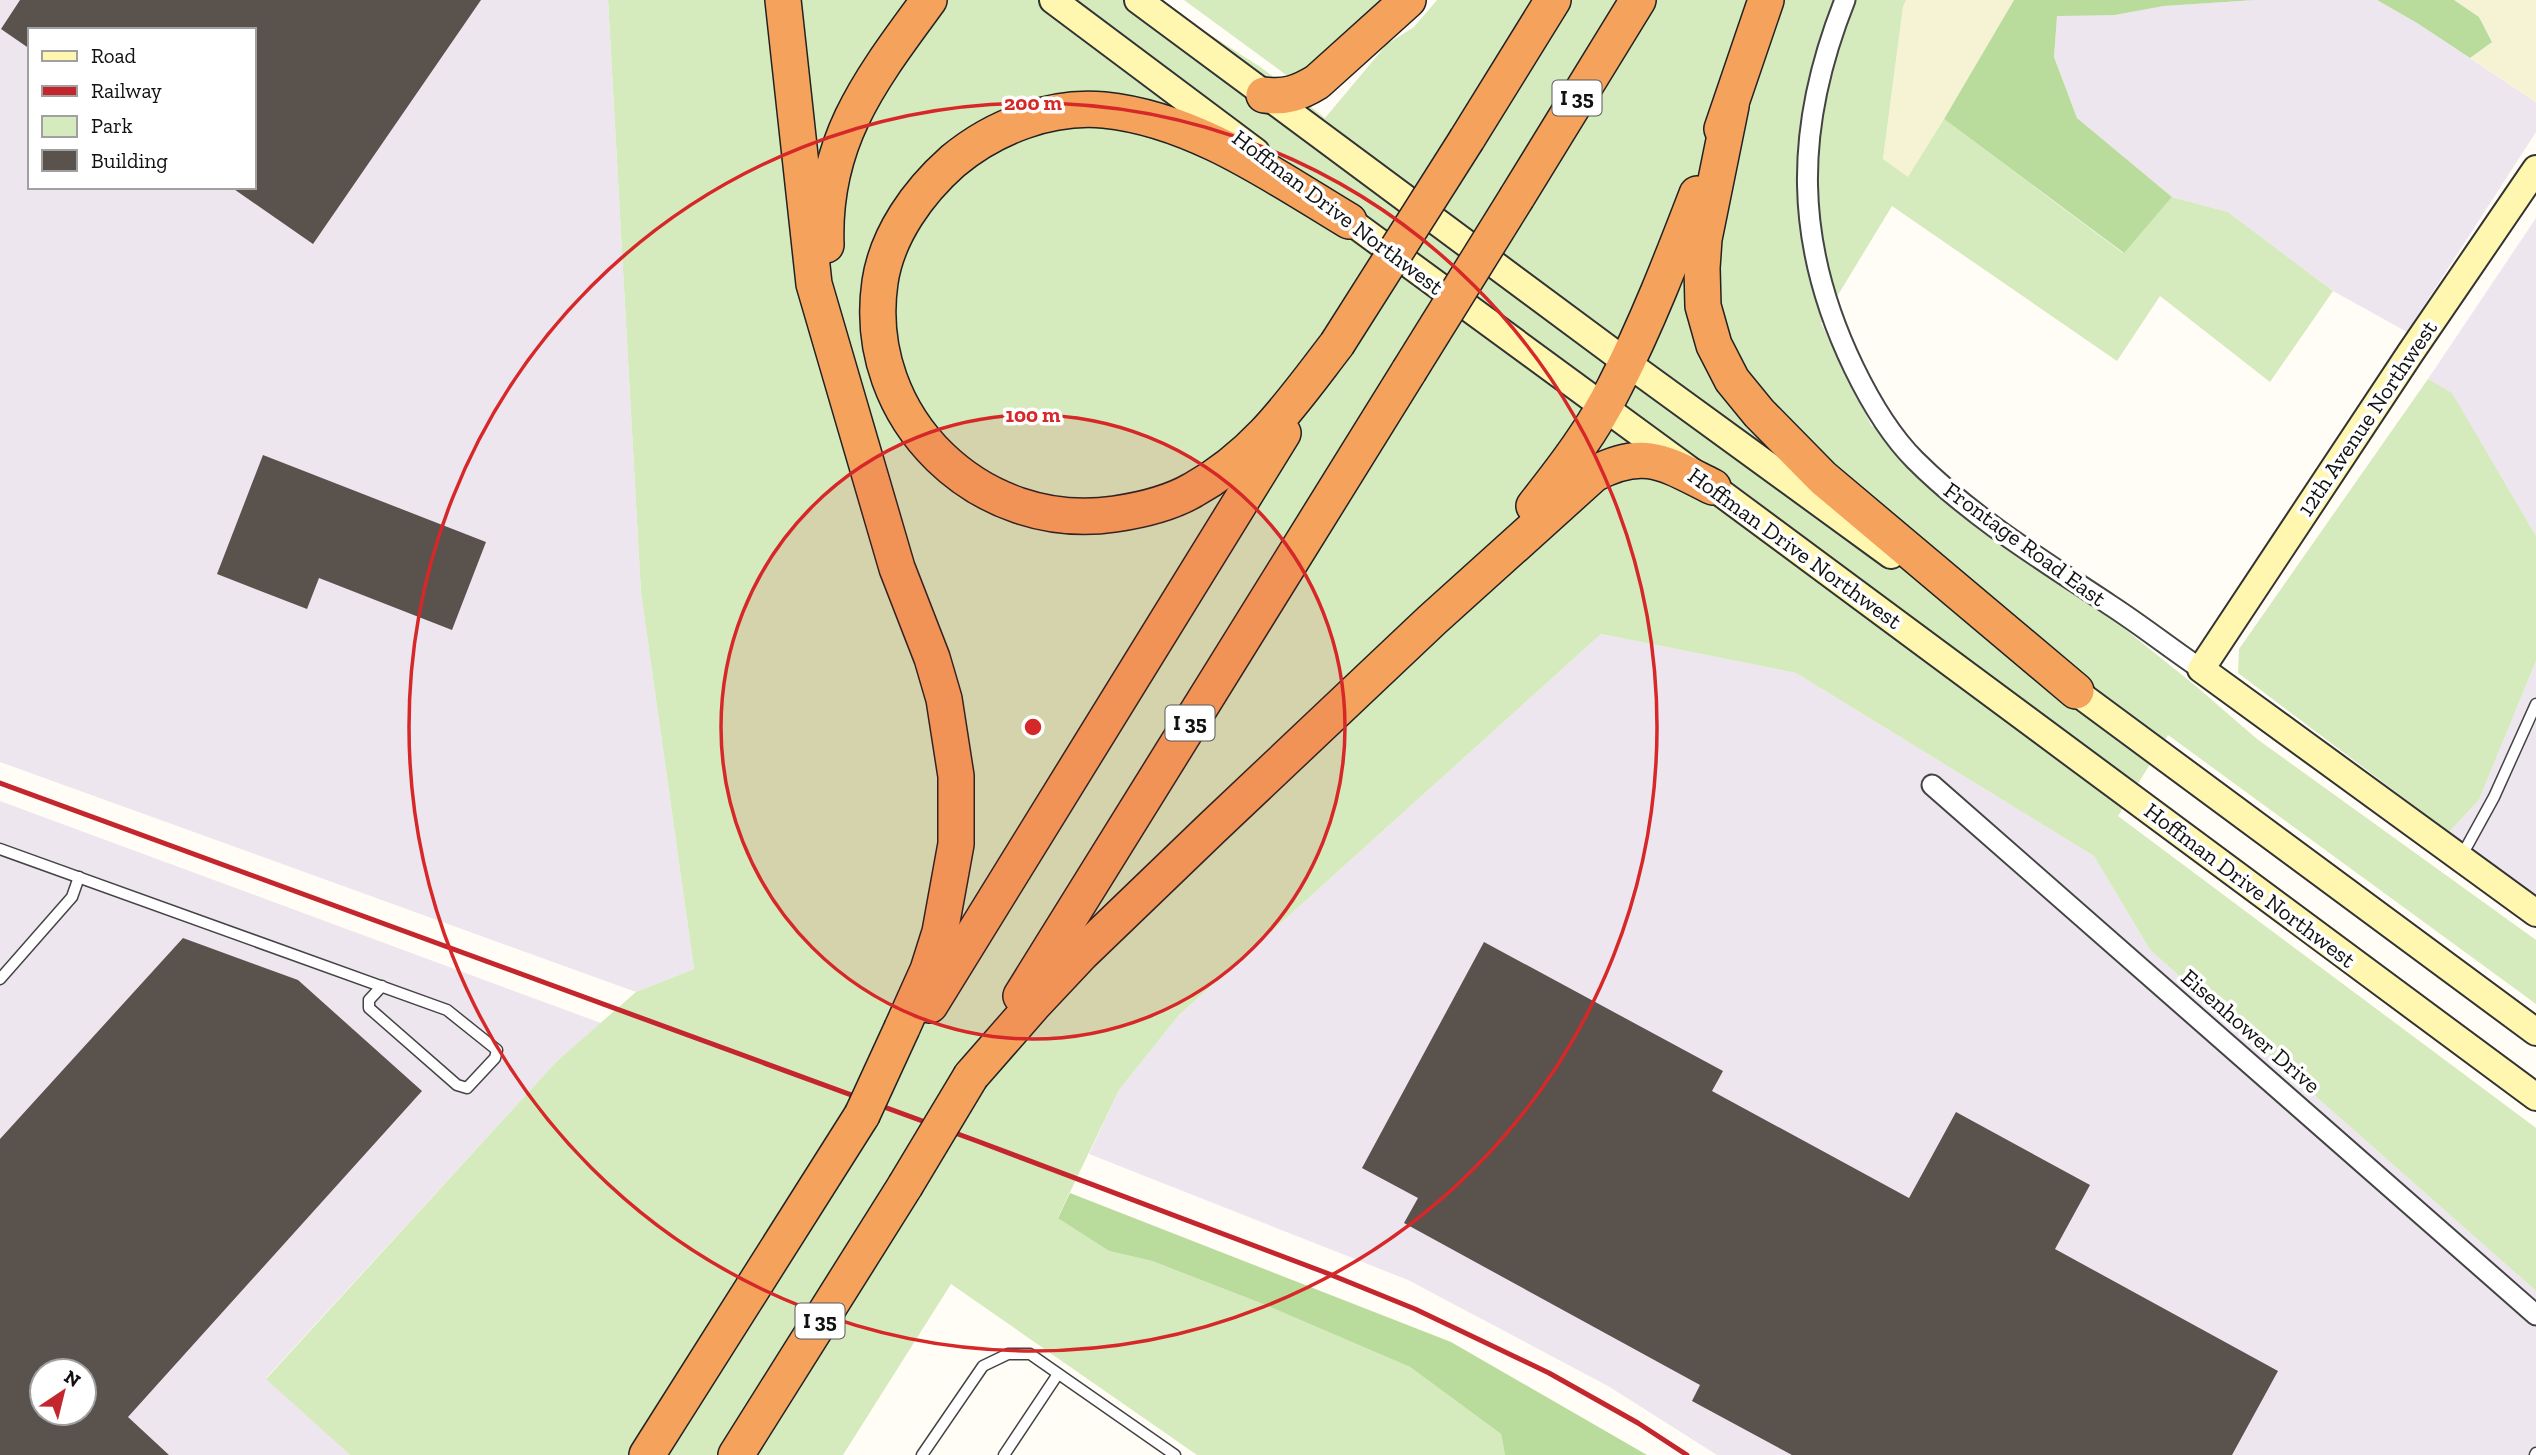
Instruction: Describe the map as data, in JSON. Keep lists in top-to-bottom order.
{
  "streets": {
    "highway": ["I 35"],
    "main road": ["Hoffman Drive Northwest", "12th Avenue Northwest", "Frontage Road East"],
    "street": ["Eisenhower Drive"]
  },
  "crossings": [
    ["12th Avenue Northwest", "Frontage Road East"]
  ],
  "legend": [
    "Road",
    "Railway",
    "Park",
    "Building"
  ],
  "north": "top right",
  "rings": ["200 m", "100 m"]
}
